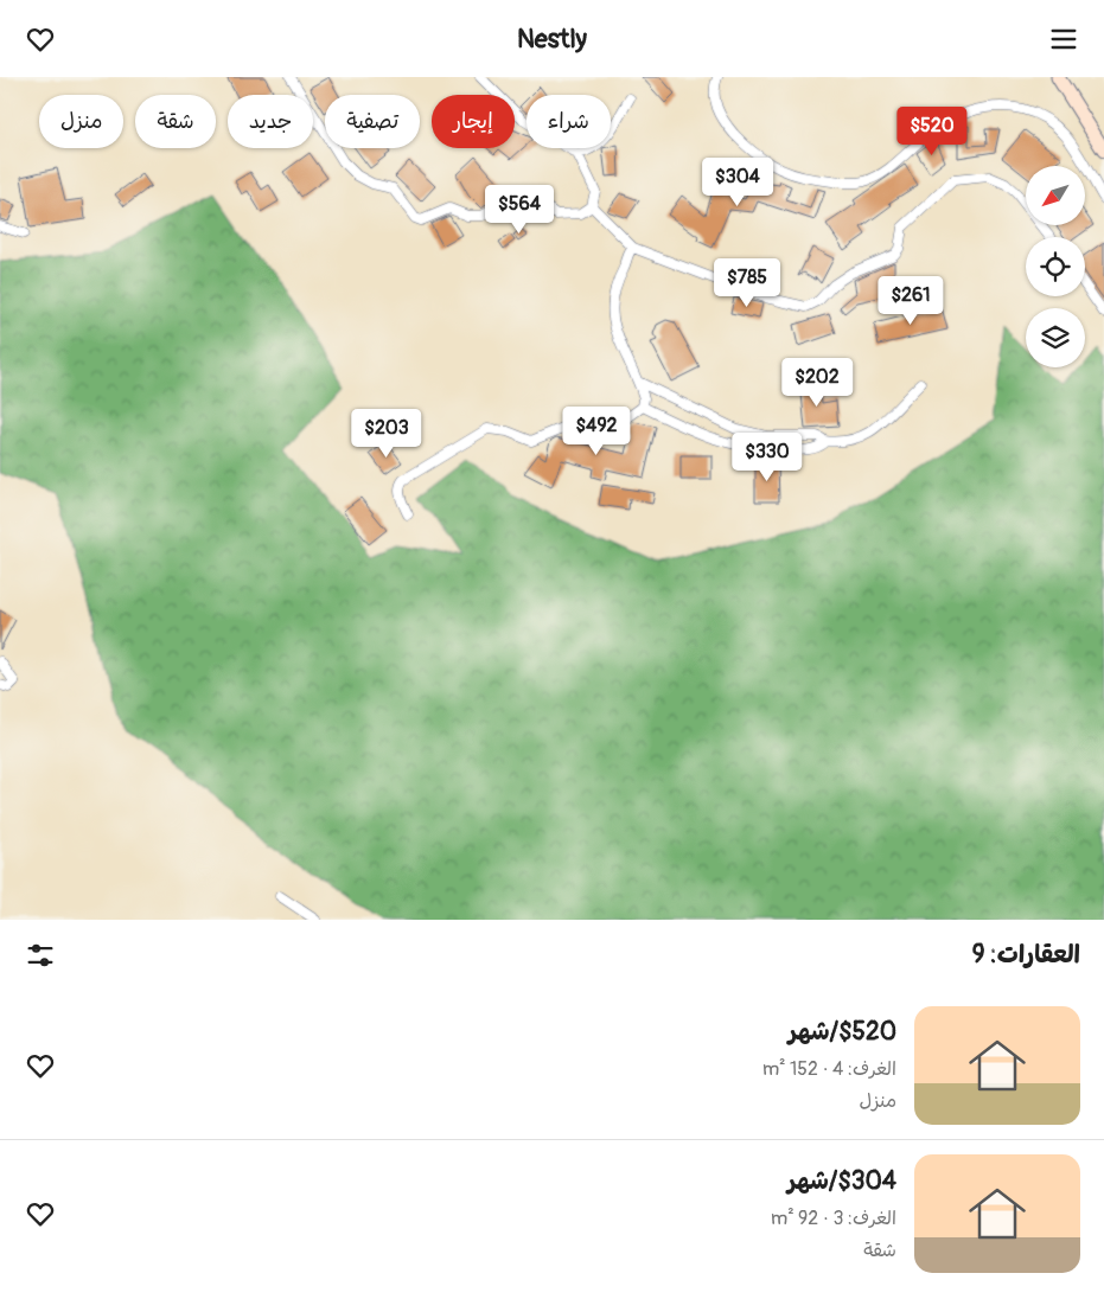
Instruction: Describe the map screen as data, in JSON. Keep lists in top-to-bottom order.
{
  "north": "bottom left",
  "page": {
    "header": "Nestly",
    "chip": [
      "شراء",
      "إيجار",
      "تصفية",
      "جديد",
      "شقة",
      "منزل"
    ],
    "price": [
      "$520",
      "$304",
      "$564",
      "$785",
      "$261",
      "$202",
      "$492",
      "$203",
      "$330"
    ],
    "heading": "العقارات: 9",
    "list": [
      {
        "name": "$520/شهر",
        "note": "الغرف: 4 · 152 m² · منزل"
      },
      {
        "name": "$304/شهر",
        "note": "الغرف: 3 · 92 m² · شقة"
      }
    ]
  }
}
